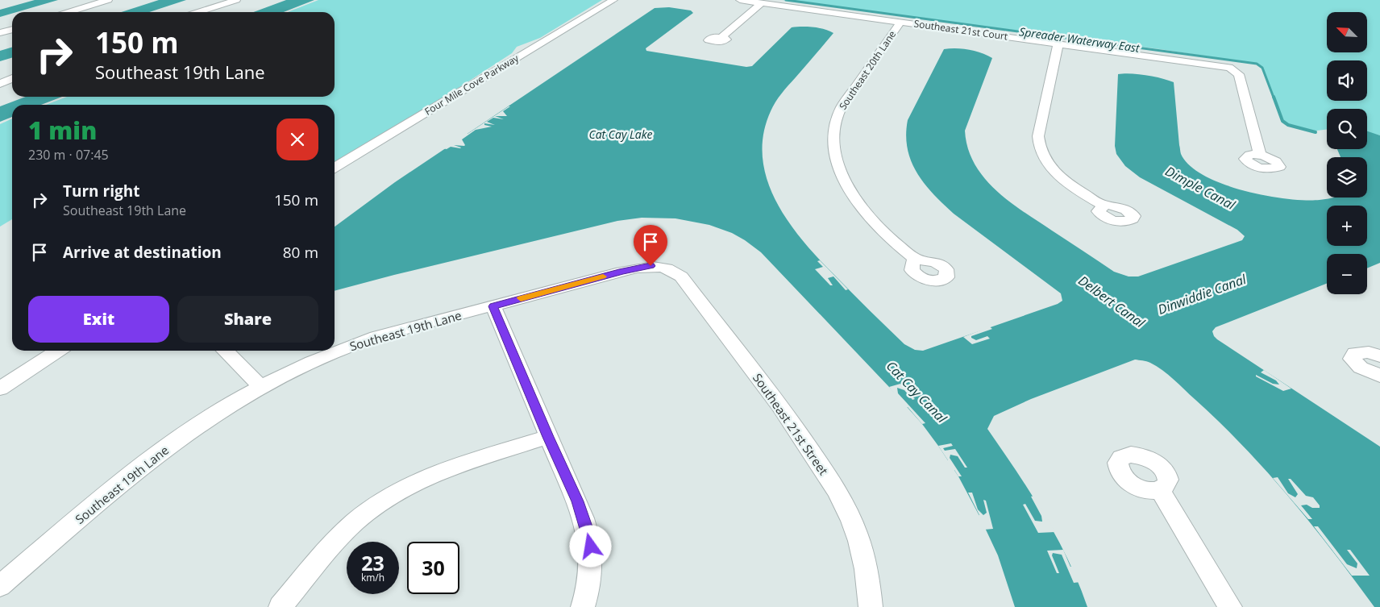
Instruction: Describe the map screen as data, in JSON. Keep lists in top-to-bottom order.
{
  "streets": {
    "street": [
      "Southeast 21st Court",
      "Southeast 20th Lane",
      "Four Mile Cove Parkway",
      "Southeast 19th Lane",
      "Southeast 21st Street"
    ]
  },
  "crossings": [
    ["Southeast 21st Court", "Southeast 20th Lane"],
    ["Southeast 19th Lane", "Southeast 21st Street"]
  ],
  "water": [
    "Spreader Waterway East",
    "Cat Cay Lake",
    "Dimple Canal",
    "Dinwiddie Canal",
    "Delbert Canal",
    "Cat Cay Canal"
  ],
  "north": "top left",
  "page": {
    "map_buttons": ["+", "−"],
    "turn": ["150 m", "Southeast 19th Lane"],
    "heading": ["1 min", "230 m · 07:45"],
    "list": [
      {
        "name": "Turn right",
        "note": "Southeast 19th Lane",
        "value": "150 m"
      },
      {
        "name": "Arrive at destination",
        "value": "80 m"
      }
    ],
    "buttons": ["Exit", "Share"],
    "speed": "23 km/h",
    "limit": "30"
  }
}
